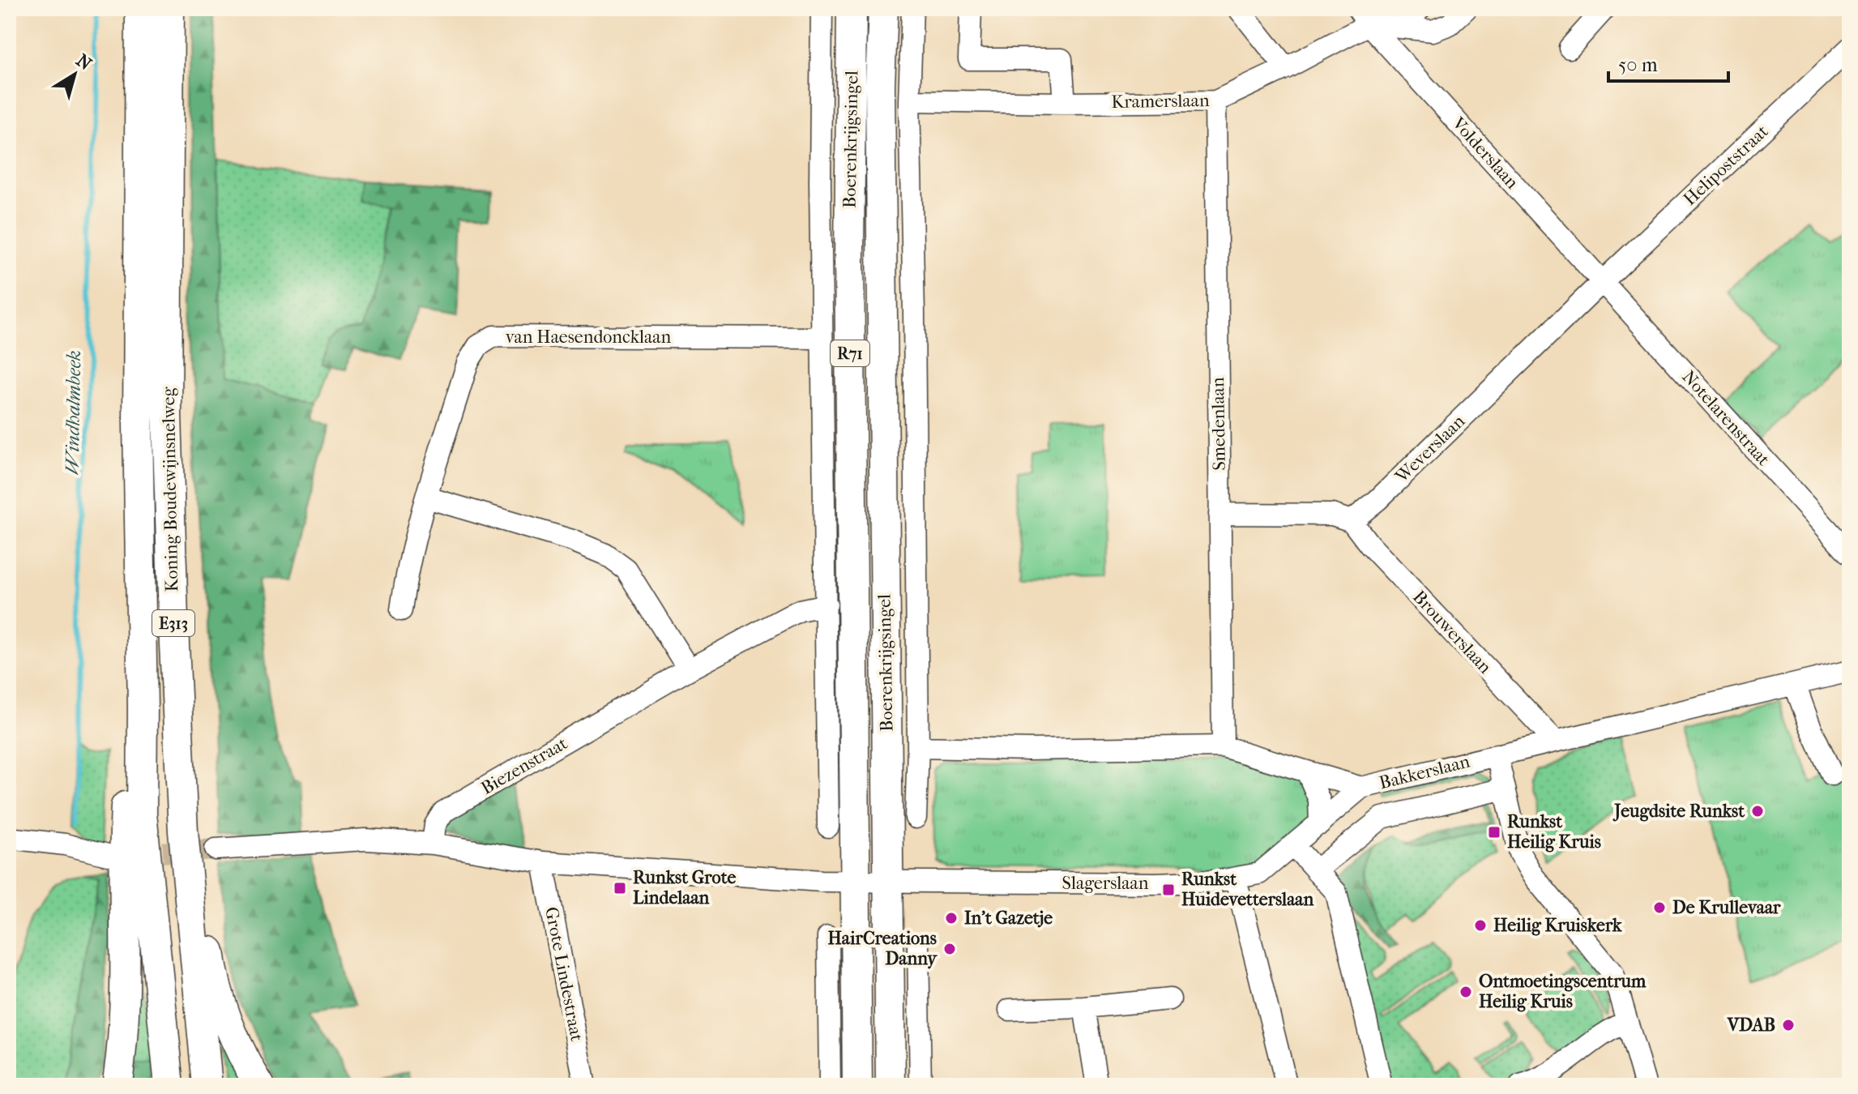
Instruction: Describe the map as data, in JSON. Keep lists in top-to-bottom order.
{
  "streets": {
    "highway": [
      "Boerenkrijgsingel",
      "R71",
      "Koning Boudewijnsnelweg",
      "E313"
    ],
    "street": [
      "Kramerslaan",
      "Volderslaan",
      "Helipoststraat",
      "van Haesendoncklaan",
      "Notelarenstraat",
      "Smedenlaan",
      "Weverslaan",
      "Brouwerslaan",
      "Biezenstraat",
      "Bakkerslaan",
      "Slagerslaan",
      "Grote Lindestraat"
    ]
  },
  "crossings": [
    ["Kramerslaan", "Boerenkrijgsingel"],
    ["Kramerslaan", "Volderslaan"],
    ["Kramerslaan", "Smedenlaan"],
    ["Boerenkrijgsingel", "van Haesendoncklaan"],
    ["Boerenkrijgsingel", "Biezenstraat"],
    ["Boerenkrijgsingel", "Bakkerslaan"],
    ["Boerenkrijgsingel", "Slagerslaan"],
    ["Volderslaan", "Helipoststraat"],
    ["Volderslaan", "Notelarenstraat"],
    ["Volderslaan", "Weverslaan"],
    ["Helipoststraat", "Notelarenstraat"],
    ["Helipoststraat", "Weverslaan"],
    ["Notelarenstraat", "Weverslaan"],
    ["Smedenlaan", "Bakkerslaan"],
    ["Weverslaan", "Brouwerslaan"],
    ["Brouwerslaan", "Bakkerslaan"],
    ["Bakkerslaan", "Slagerslaan"]
  ],
  "water": ["Windhalmbeek"],
  "places": {
    "other": [
      "Jeugdsite Runkst",
      "De Krullevaar",
      "In't Gazetje",
      "Heilig Kruiskerk",
      "HairCreations Danny",
      "Ontmoetingscentrum Heilig Kruis",
      "VDAB"
    ],
    "transit": ["Runkst Heilig Kruis", "Runkst Grote Lindelaan", "Runkst Huidevetterslaan"]
  },
  "scale_bar": "50 m",
  "north": "top right"
}
